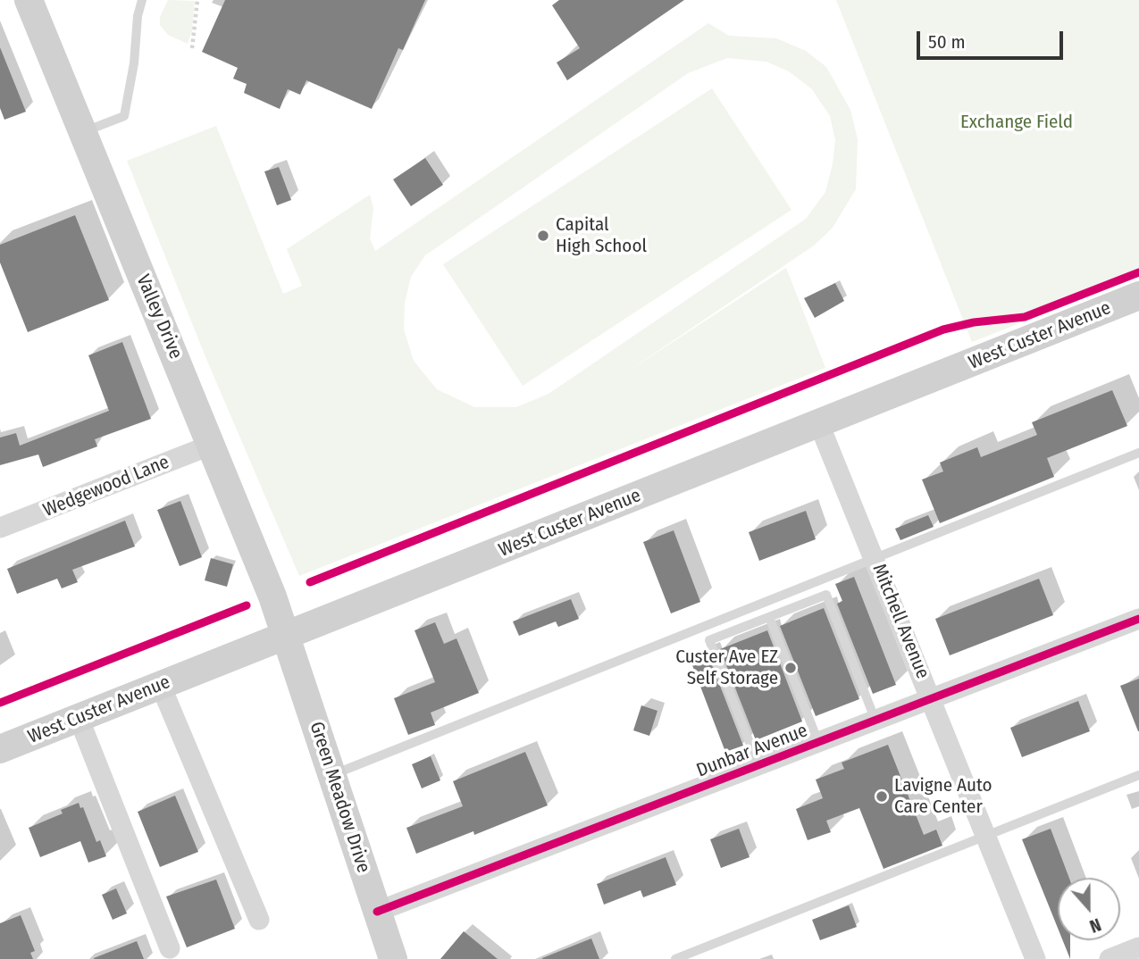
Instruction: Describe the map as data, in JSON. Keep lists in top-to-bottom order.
{
  "streets": {
    "main road": ["Valley Drive", "West Custer Avenue", "Green Meadow Drive"],
    "street": ["Wedgewood Lane", "Mitchell Avenue", "Dunbar Avenue"]
  },
  "crossings": [
    ["Valley Drive", "West Custer Avenue"],
    ["Valley Drive", "Wedgewood Lane"],
    ["Valley Drive", "Green Meadow Drive"],
    ["West Custer Avenue", "Mitchell Avenue"],
    ["West Custer Avenue", "Green Meadow Drive"],
    ["Mitchell Avenue", "Dunbar Avenue"],
    ["Dunbar Avenue", "Green Meadow Drive"]
  ],
  "parks": ["Exchange Field"],
  "places": ["Capital High School", "Custer Ave EZ Self Storage", "Lavigne Auto Care Center"],
  "scale_bar": "50 m",
  "north": "bottom"
}
